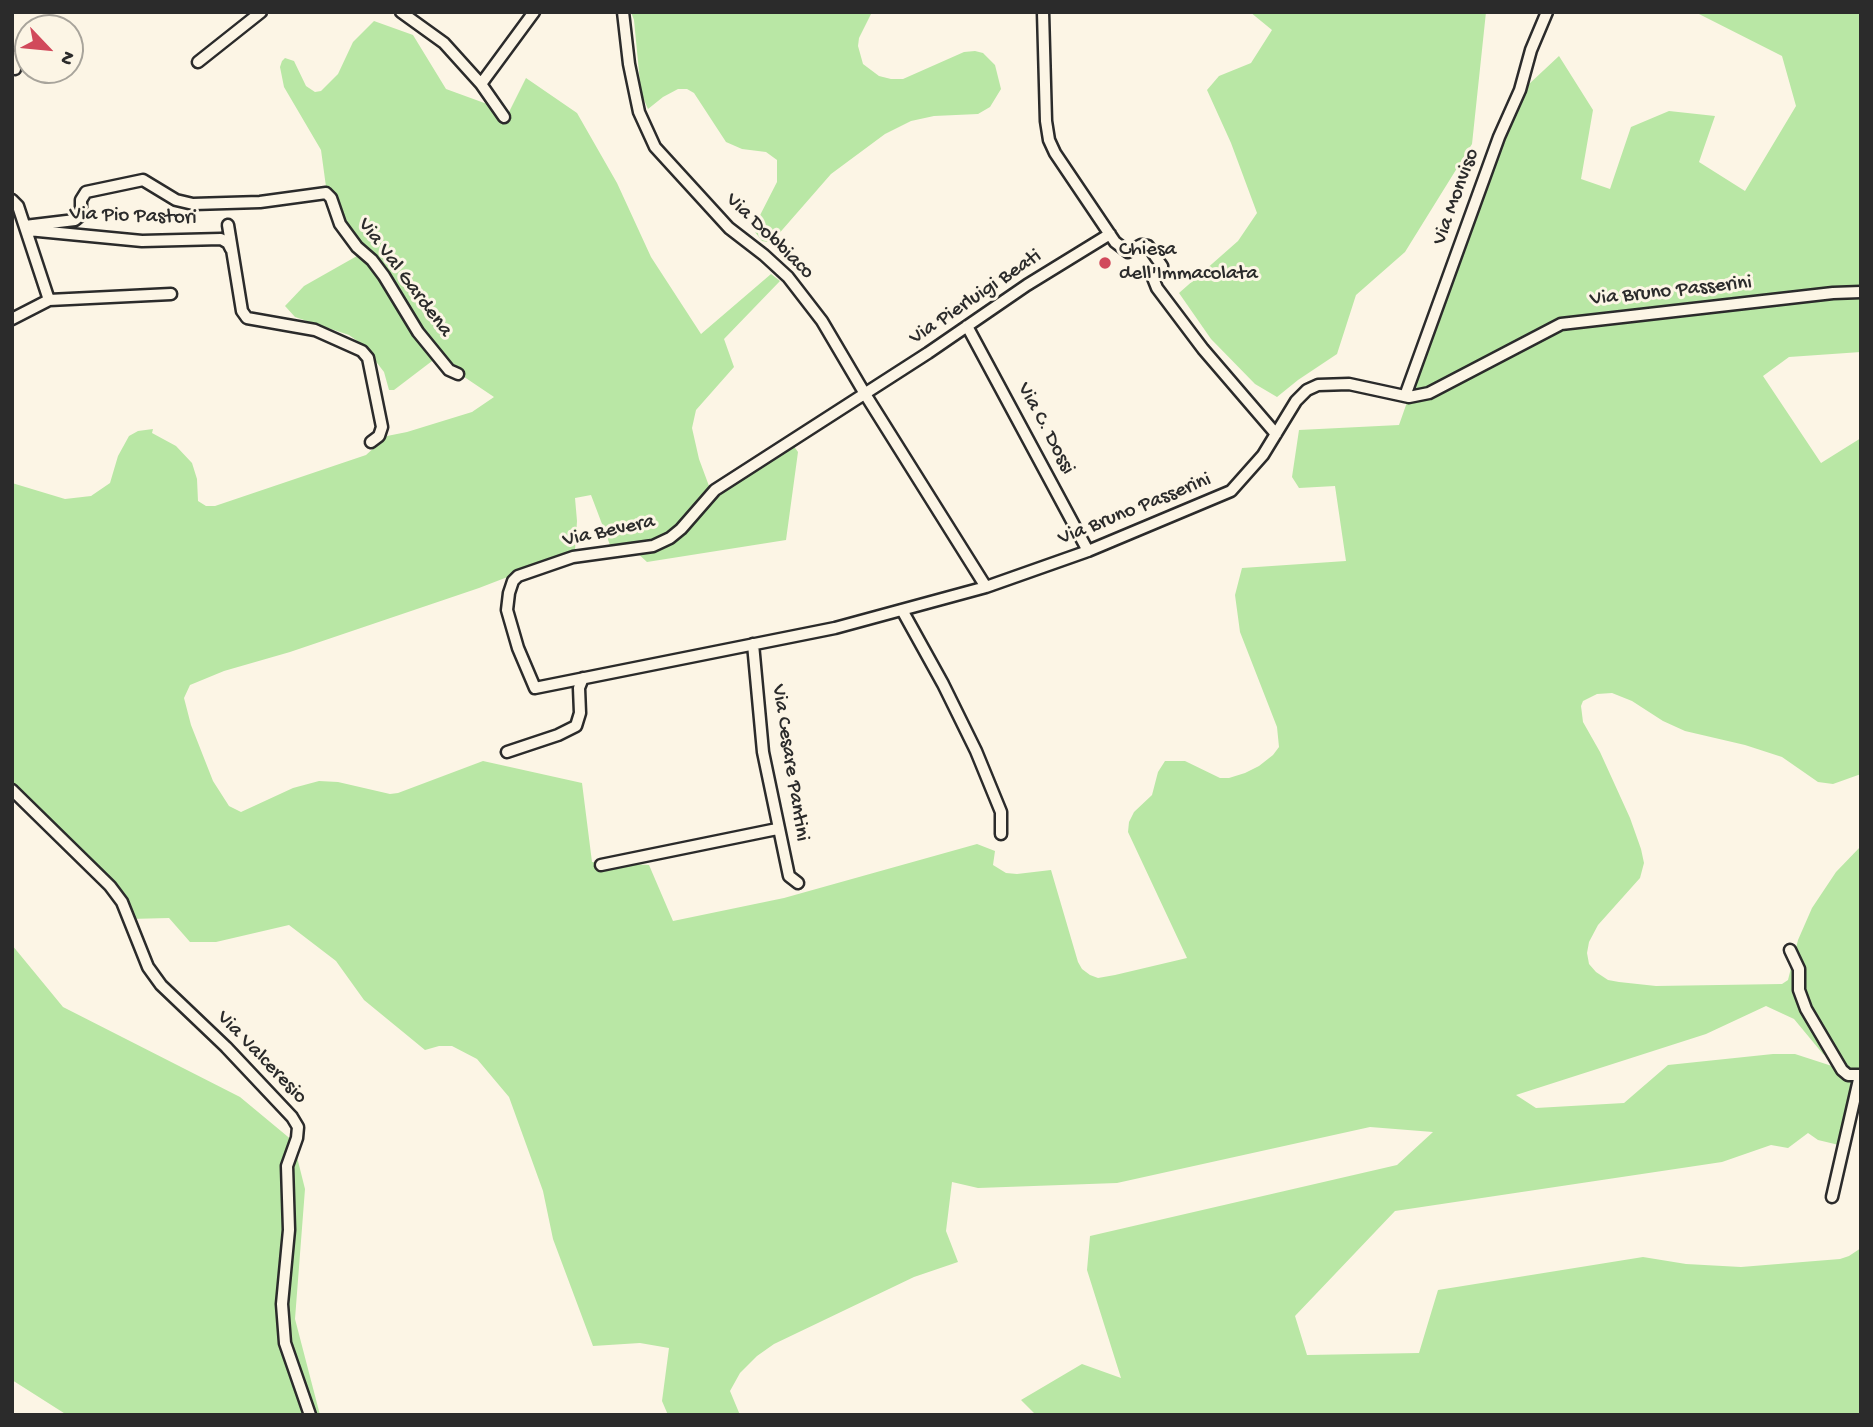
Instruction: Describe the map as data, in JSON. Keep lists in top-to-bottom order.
{
  "streets": {
    "street": [
      "Via Monviso",
      "Via Pio Pastori",
      "Via Dobbiaco",
      "Via Val Gardena",
      "Via Bruno Passerini",
      "Via Pierluigi Beati",
      "Via C. Dossi",
      "Via Bevera",
      "Via Cesare Pantini",
      "Via Valceresio"
    ]
  },
  "crossings": [
    ["Via Monviso", "Via Bruno Passerini"],
    ["Via Pio Pastori", "Via Val Gardena"],
    ["Via Dobbiaco", "Via Bruno Passerini"],
    ["Via Dobbiaco", "Via Pierluigi Beati"],
    ["Via Dobbiaco", "Via Bevera"],
    ["Via Bruno Passerini", "Via C. Dossi"],
    ["Via Bruno Passerini", "Via Bevera"],
    ["Via Bruno Passerini", "Via Cesare Pantini"],
    ["Via Pierluigi Beati", "Via C. Dossi"],
    ["Via Pierluigi Beati", "Via Bevera"]
  ],
  "places": ["Chiesa dell'Immacolata"],
  "north": "bottom right"
}
